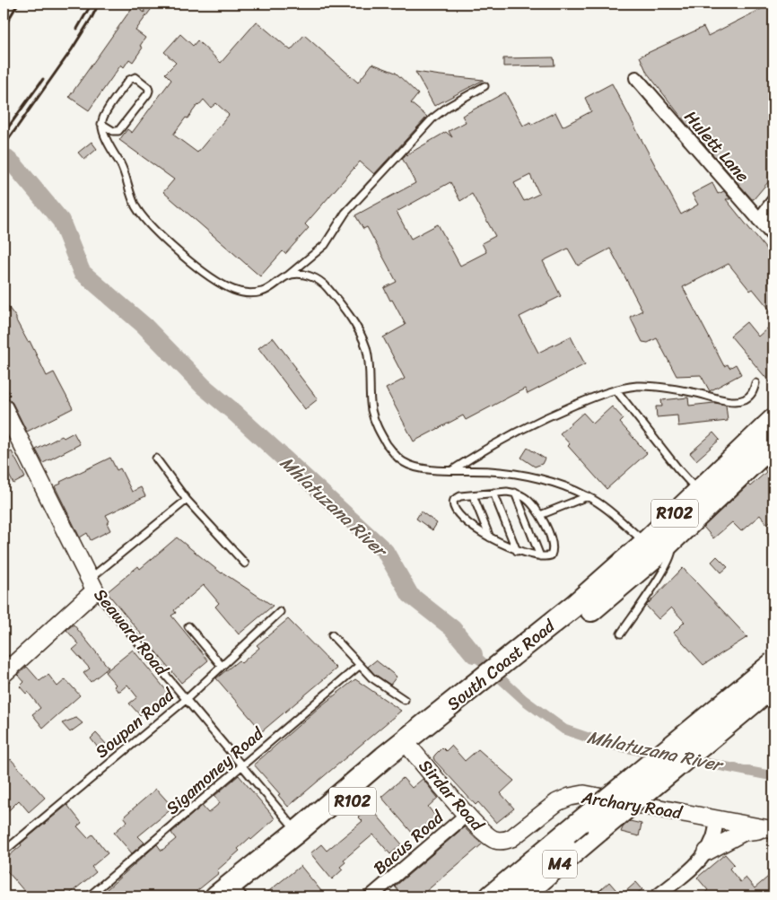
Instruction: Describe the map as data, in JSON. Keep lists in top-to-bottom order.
{
  "streets": {
    "highway": ["R102", "South Coast Road", "M4"],
    "street": [
      "Hulett Lane",
      "Seaward Road",
      "Sirdar Road",
      "Archary Road",
      "Bacus Road"
    ],
    "lane": ["Soupan Road", "Sigamoney Road"]
  },
  "crossings": [
    ["Seaward Road", "South Coast Road"],
    ["Seaward Road", "Soupan Road"],
    ["Seaward Road", "Sigamoney Road"],
    ["South Coast Road", "Sirdar Road"],
    ["Sirdar Road", "Archary Road"],
    ["Sirdar Road", "Bacus Road"]
  ],
  "water": ["Mhlatuzana River"]
}
